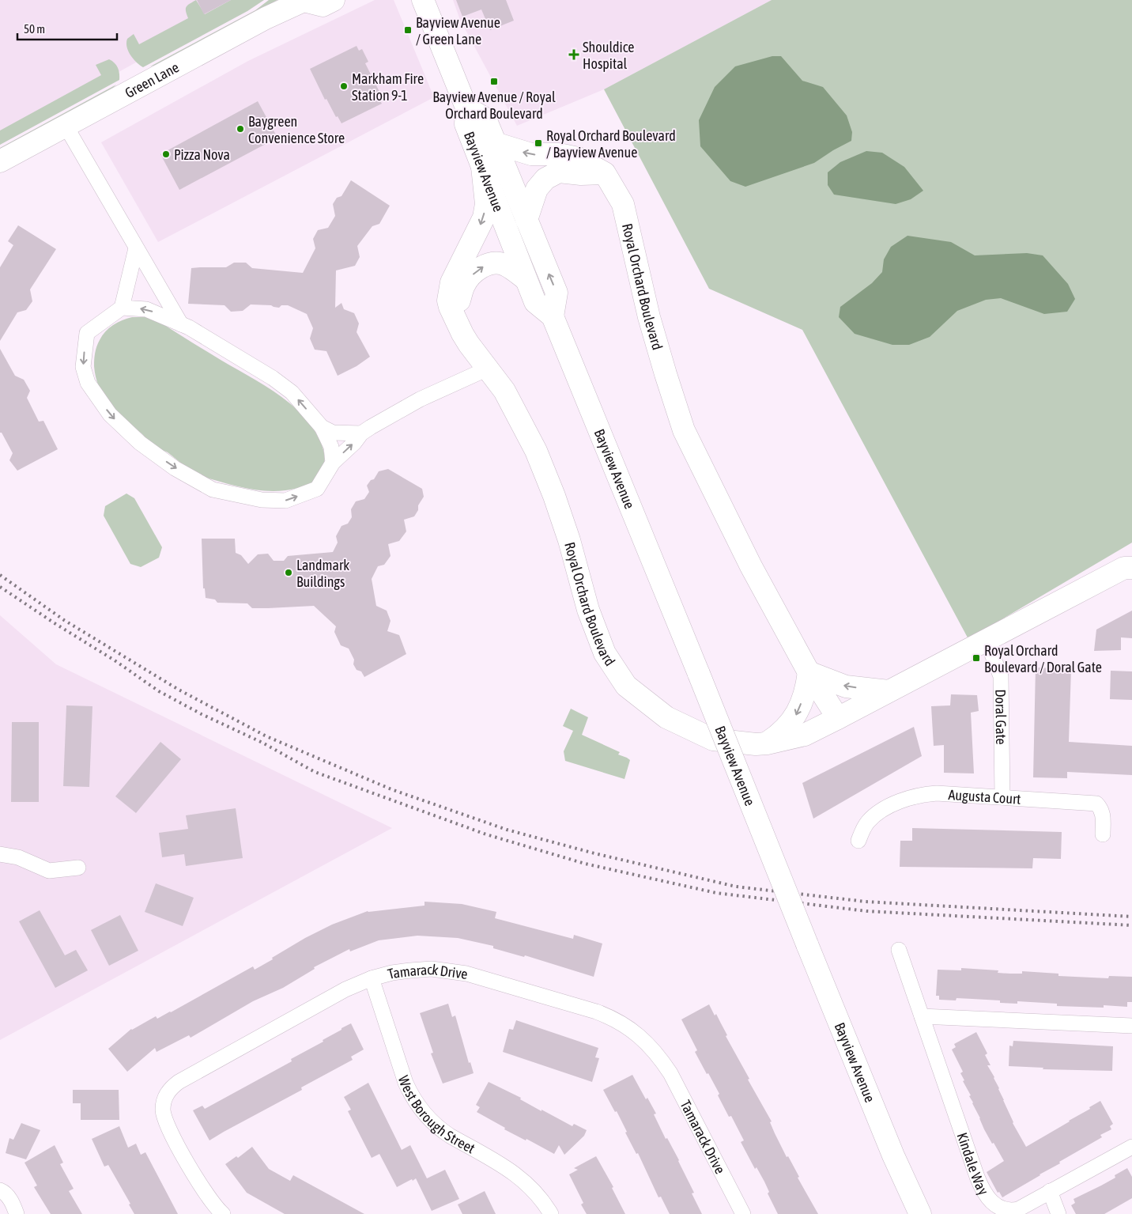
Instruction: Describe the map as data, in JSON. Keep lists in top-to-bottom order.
{
  "streets": {
    "street": [
      "Green Lane",
      "Bayview Avenue",
      "Royal Orchard Boulevard",
      "Doral Gate",
      "Augusta Court",
      "Tamarack Drive",
      "West Borough Street",
      "Kindale Way"
    ]
  },
  "crossings": [
    ["Bayview Avenue", "Royal Orchard Boulevard"],
    ["Royal Orchard Boulevard", "Doral Gate"],
    ["Doral Gate", "Augusta Court"],
    ["Tamarack Drive", "West Borough Street"]
  ],
  "places": {
    "transit": [
      "Bayview Avenue / Green Lane",
      "Bayview Avenue / Royal Orchard Boulevard",
      "Royal Orchard Boulevard / Bayview Avenue",
      "Royal Orchard Boulevard / Doral Gate"
    ],
    "health": ["Shouldice Hospital"],
    "other": [
      "Markham Fire Station 9-1",
      "Baygreen Convenience Store",
      "Pizza Nova",
      "Landmark Buildings"
    ]
  },
  "scale_bar": "50 m"
}
